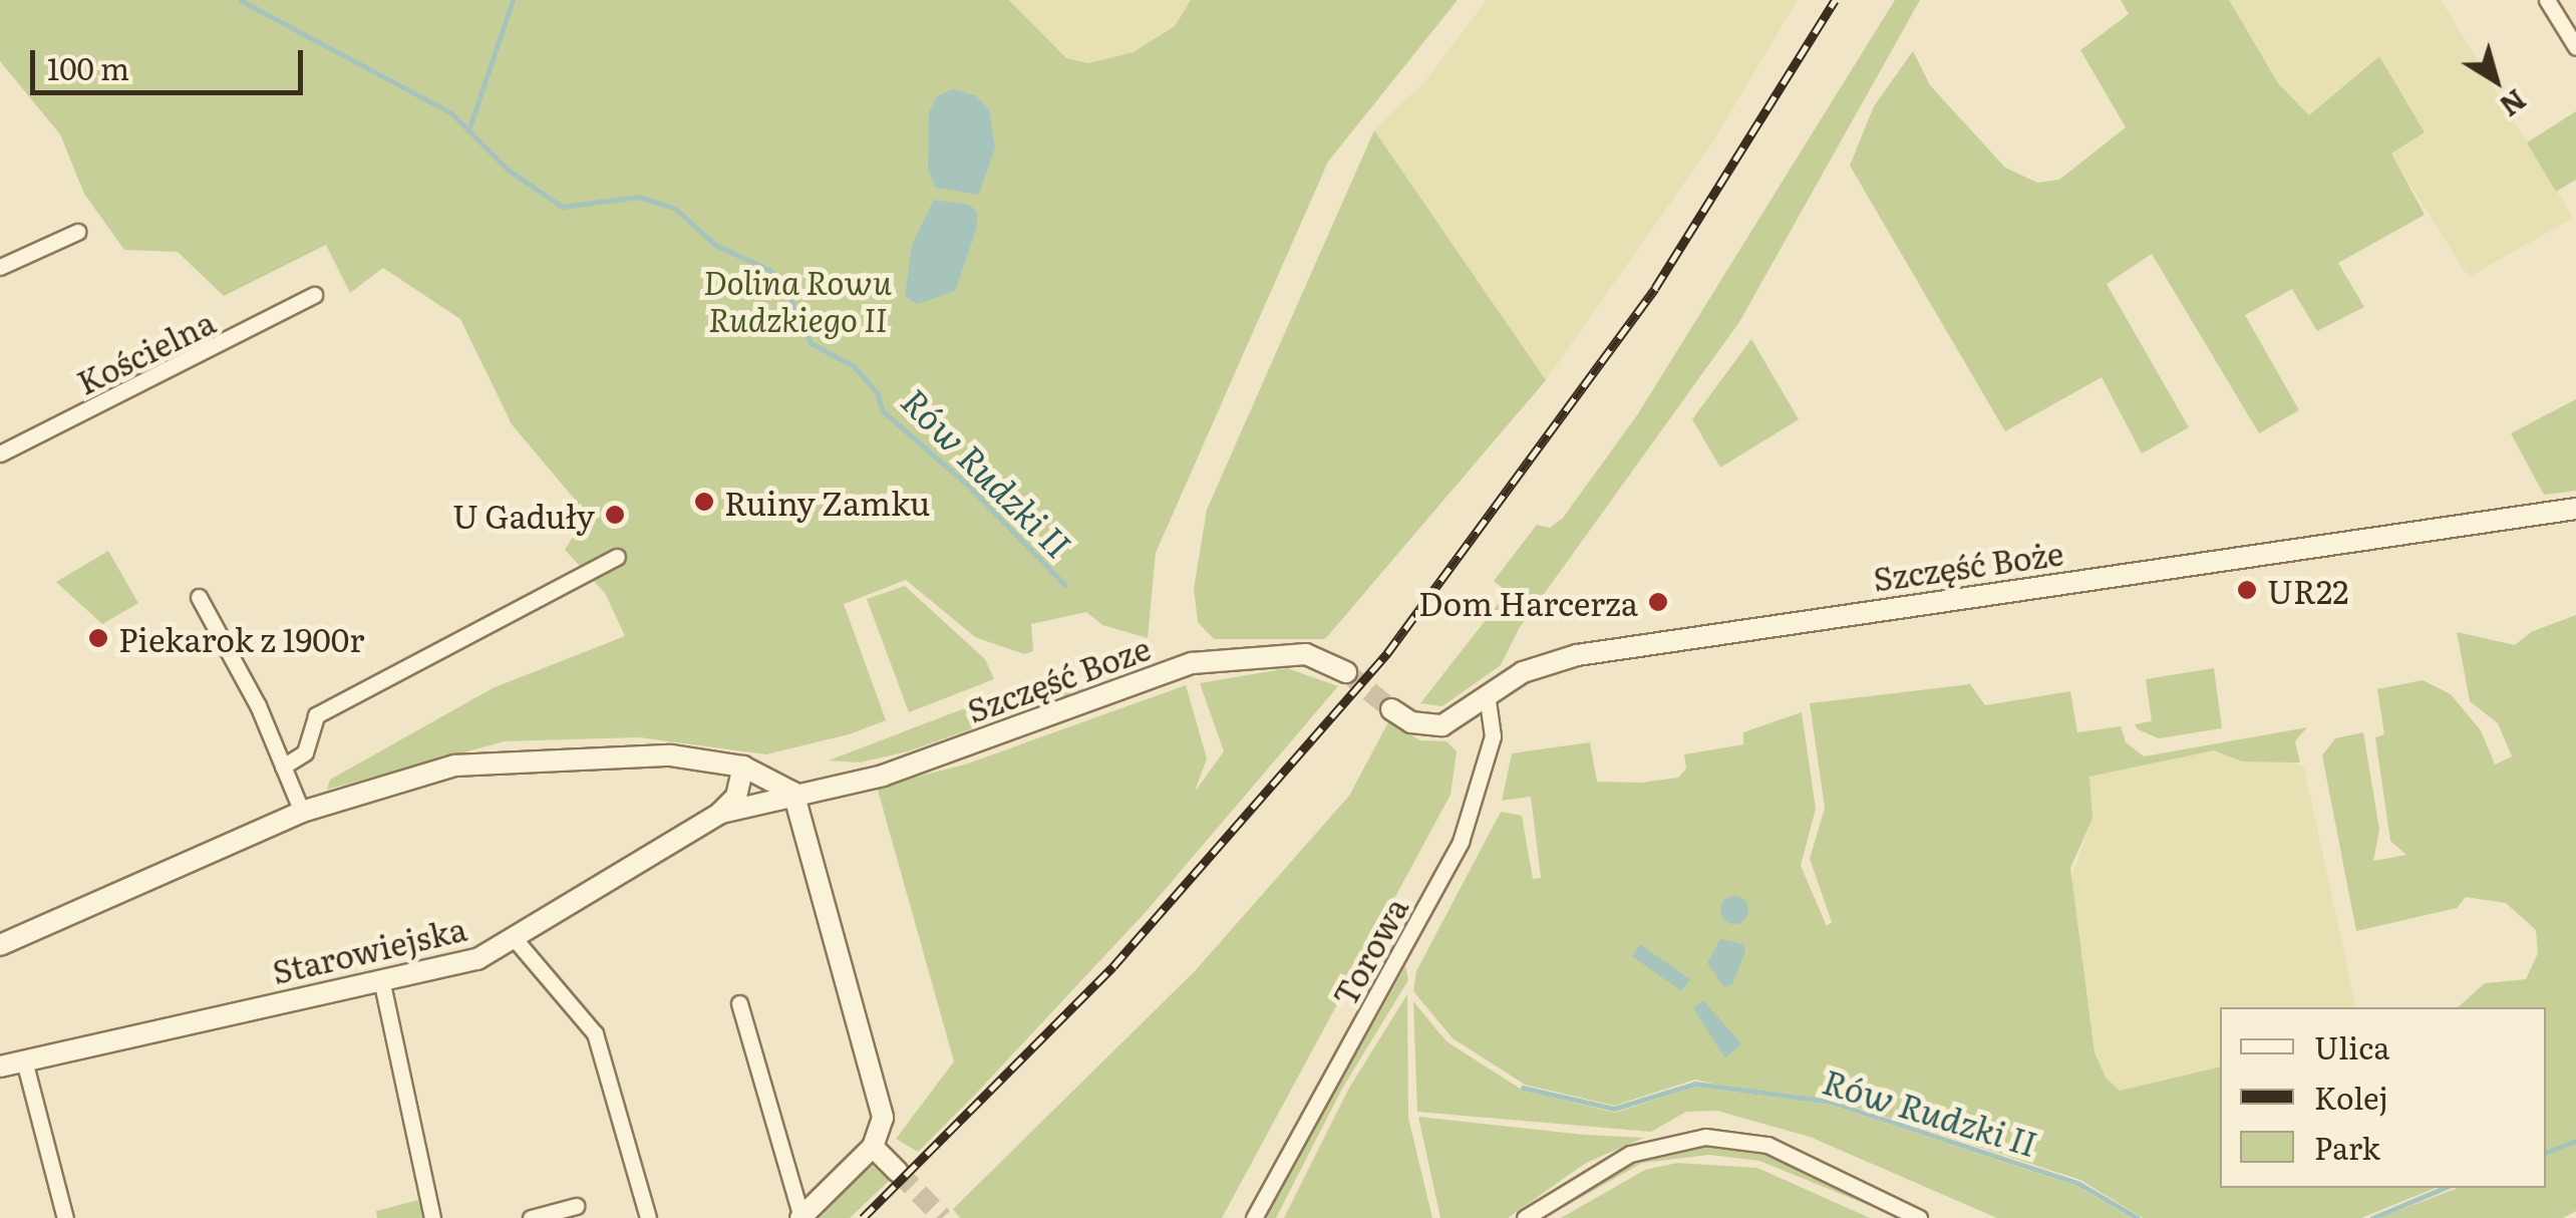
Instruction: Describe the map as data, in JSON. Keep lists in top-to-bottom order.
{
  "streets": {
    "street": [
      "Kościelna",
      "Szczęść Boże",
      "Szczęść Boze",
      "Starowiejska",
      "Torowa"
    ]
  },
  "crossings": [
    ["Szczęść Boże", "Torowa"],
    ["Szczęść Boze", "Starowiejska"]
  ],
  "water": ["Rów Rudzki II"],
  "parks": ["Dolina Rowu Rudzkiego II"],
  "places": [
    "Ruiny Zamku",
    "U Gaduły",
    "UR22",
    "Dom Harcerza",
    "Piekarok z 1900r"
  ],
  "legend": ["Ulica", "Kolej", "Park"],
  "scale_bar": "100 m",
  "north": "bottom right"
}
